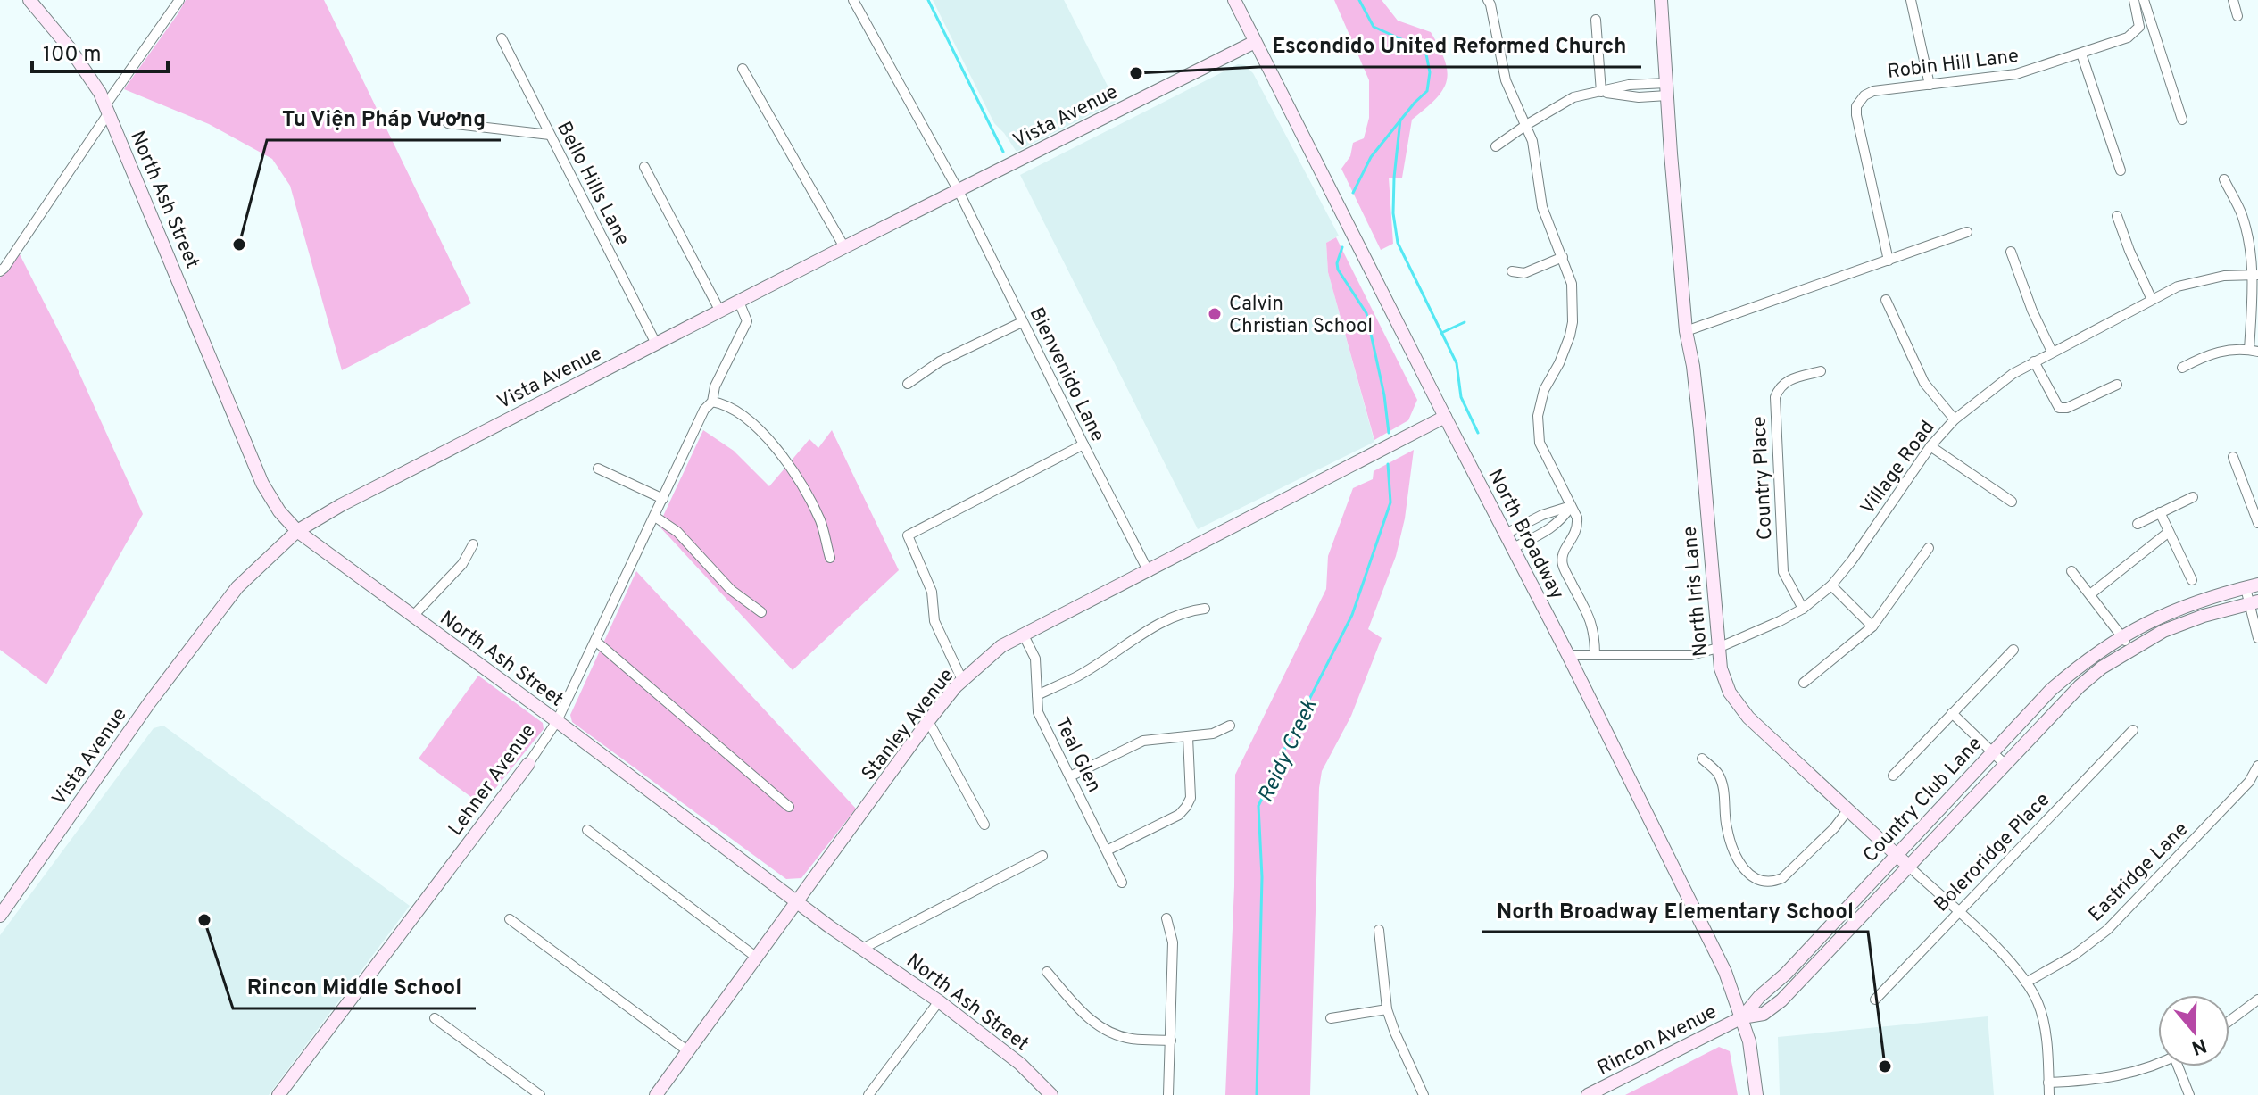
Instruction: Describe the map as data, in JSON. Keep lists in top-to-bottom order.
{
  "streets": {
    "main road": [
      "Vista Avenue",
      "North Ash Street",
      "North Broadway",
      "North Iris Lane",
      "Stanley Avenue",
      "Lehner Avenue",
      "Country Club Lane",
      "Rincon Avenue"
    ],
    "street": [
      "Robin Hill Lane",
      "Bello Hills Lane",
      "Bienvenido Lane",
      "Village Road",
      "Country Place",
      "Teal Glen",
      "Boleroridge Place",
      "Eastridge Lane"
    ]
  },
  "crossings": [
    ["Vista Avenue", "Bello Hills Lane"],
    ["Vista Avenue", "North Ash Street"],
    ["Vista Avenue", "Bienvenido Lane"],
    ["Vista Avenue", "North Broadway"],
    ["Vista Avenue", "Lehner Avenue"],
    ["North Ash Street", "Stanley Avenue"],
    ["North Ash Street", "Lehner Avenue"],
    ["Bienvenido Lane", "Stanley Avenue"],
    ["Village Road", "Country Place"],
    ["Village Road", "North Broadway"],
    ["Village Road", "North Iris Lane"],
    ["North Broadway", "Stanley Avenue"],
    ["North Broadway", "Country Club Lane"],
    ["North Broadway", "Rincon Avenue"],
    ["North Iris Lane", "Country Club Lane"],
    ["North Iris Lane", "Boleroridge Place"],
    ["North Iris Lane", "Eastridge Lane"],
    ["Stanley Avenue", "Teal Glen"],
    ["Country Club Lane", "Rincon Avenue"]
  ],
  "water": ["Reidy Creek"],
  "places": [
    "Escondido United Reformed Church",
    "Tu Viện Pháp Vương",
    "Calvin Christian School",
    "Rincon Middle School",
    "North Broadway Elementary School"
  ],
  "scale_bar": "100 m",
  "north": "bottom"
}
